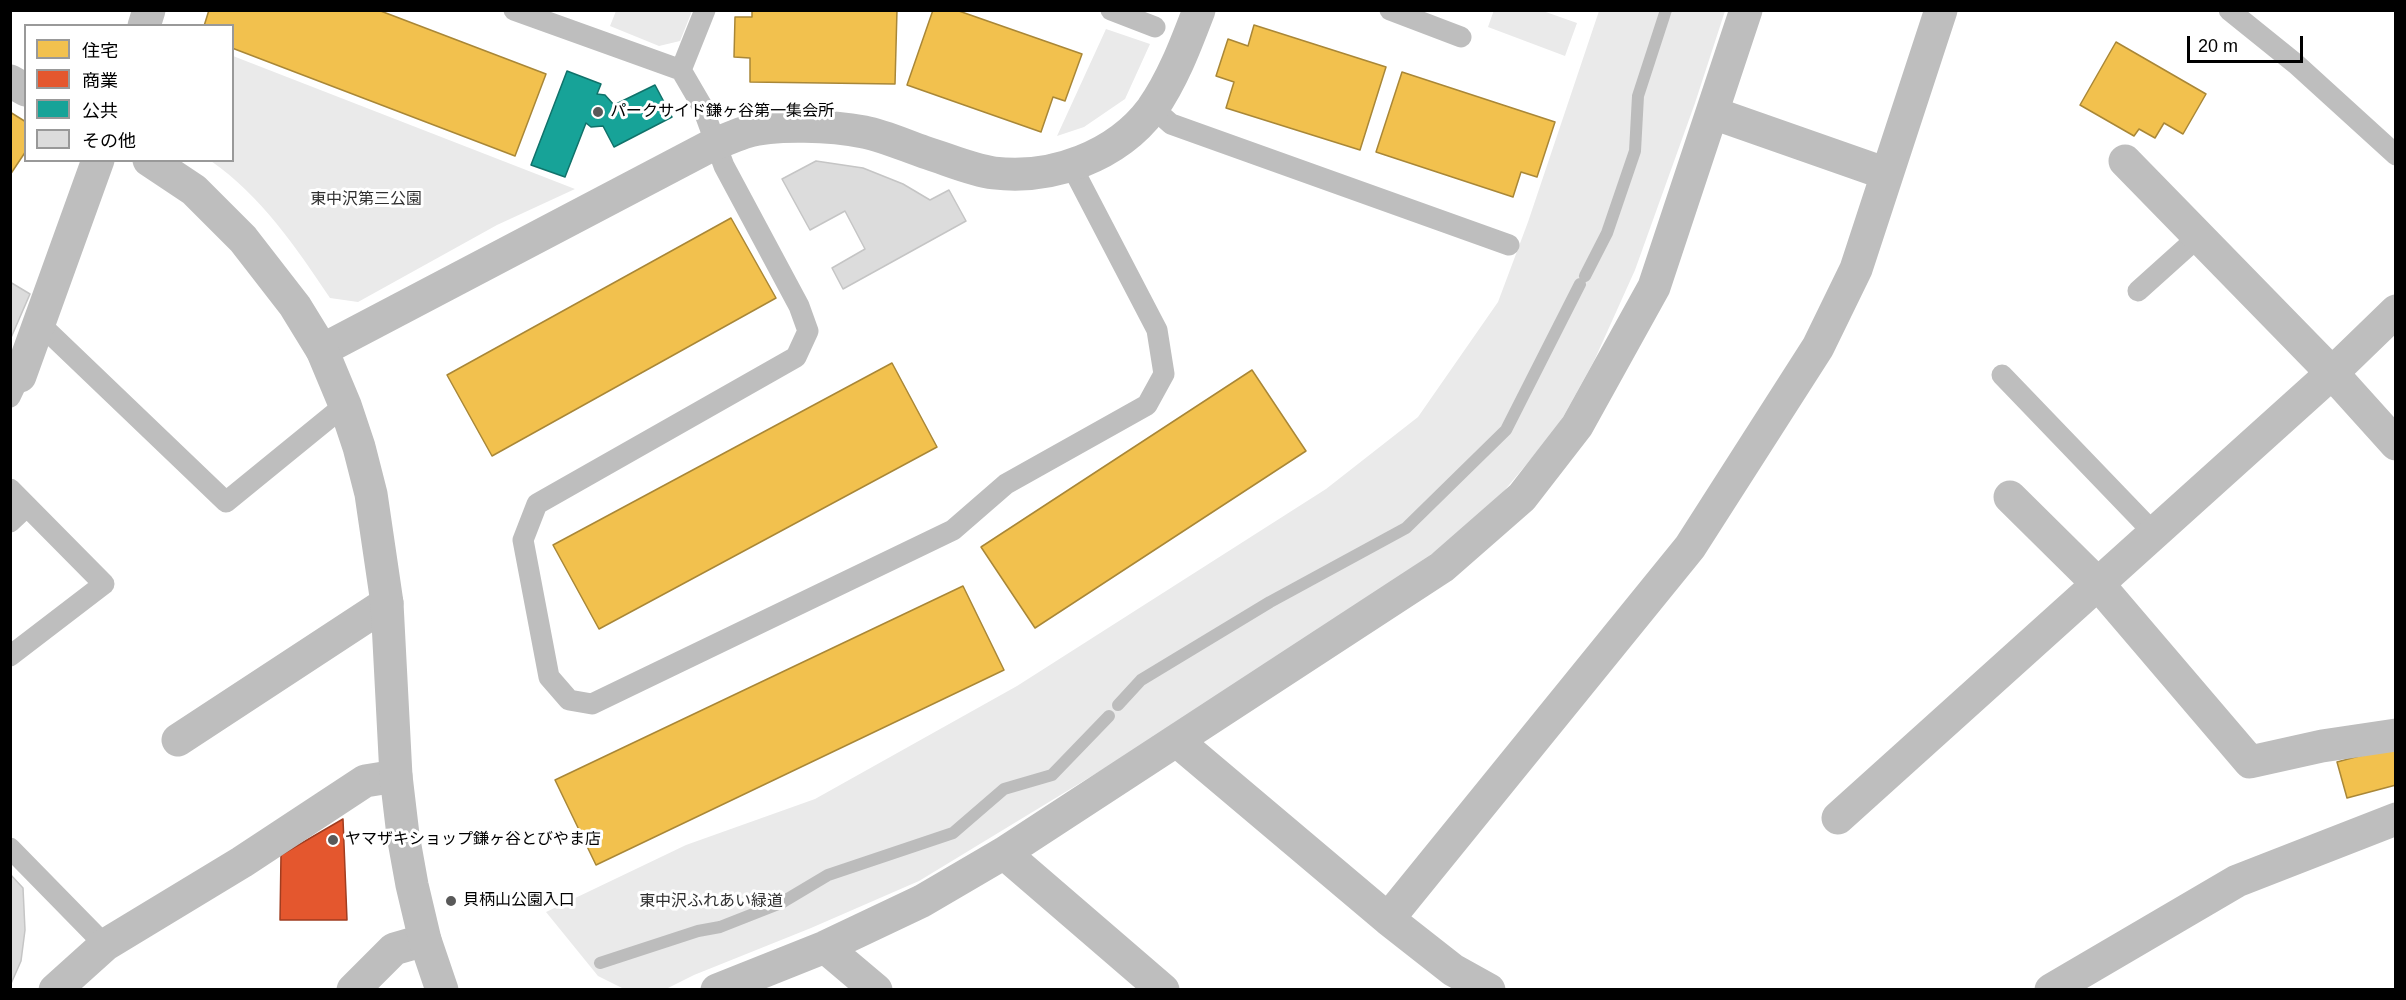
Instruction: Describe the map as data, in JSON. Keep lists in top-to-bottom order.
{
  "parks": ["東中沢第三公園", "東中沢ふれあい緑道"],
  "places": ["パークサイド鎌ヶ谷第一集会所", "ヤマザキショップ鎌ヶ谷とびやま店", "貝柄山公園入口"],
  "legend": [
    "住宅",
    "商業",
    "公共",
    "その他"
  ],
  "scale_bar": "20 m"
}
